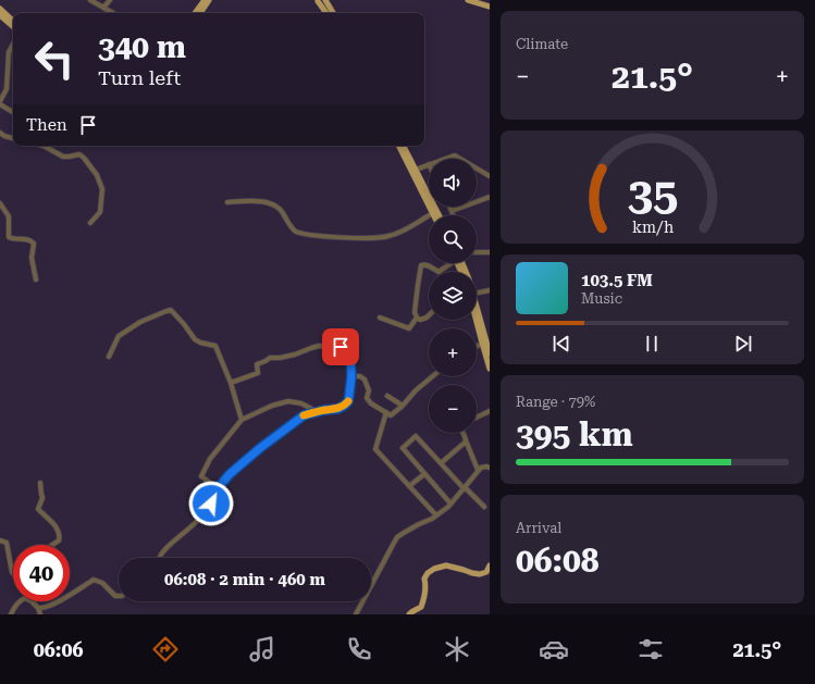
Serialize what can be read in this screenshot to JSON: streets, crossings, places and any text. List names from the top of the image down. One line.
{"page":{"tile":["Climate",["Range · 79%","395 km"],["Arrival","06:08"]],"turn":["340 m","Turn left"],"heat":["−","21.5°","+"],"then":"Then","map_buttons":["+","−"],"song":["103.5 FM","Music"],"limit":"40","trip":"06:08 · 2 min · 460 m","tabs":["06:06","21.5°"],"gauge":["35","km/h"]}}
